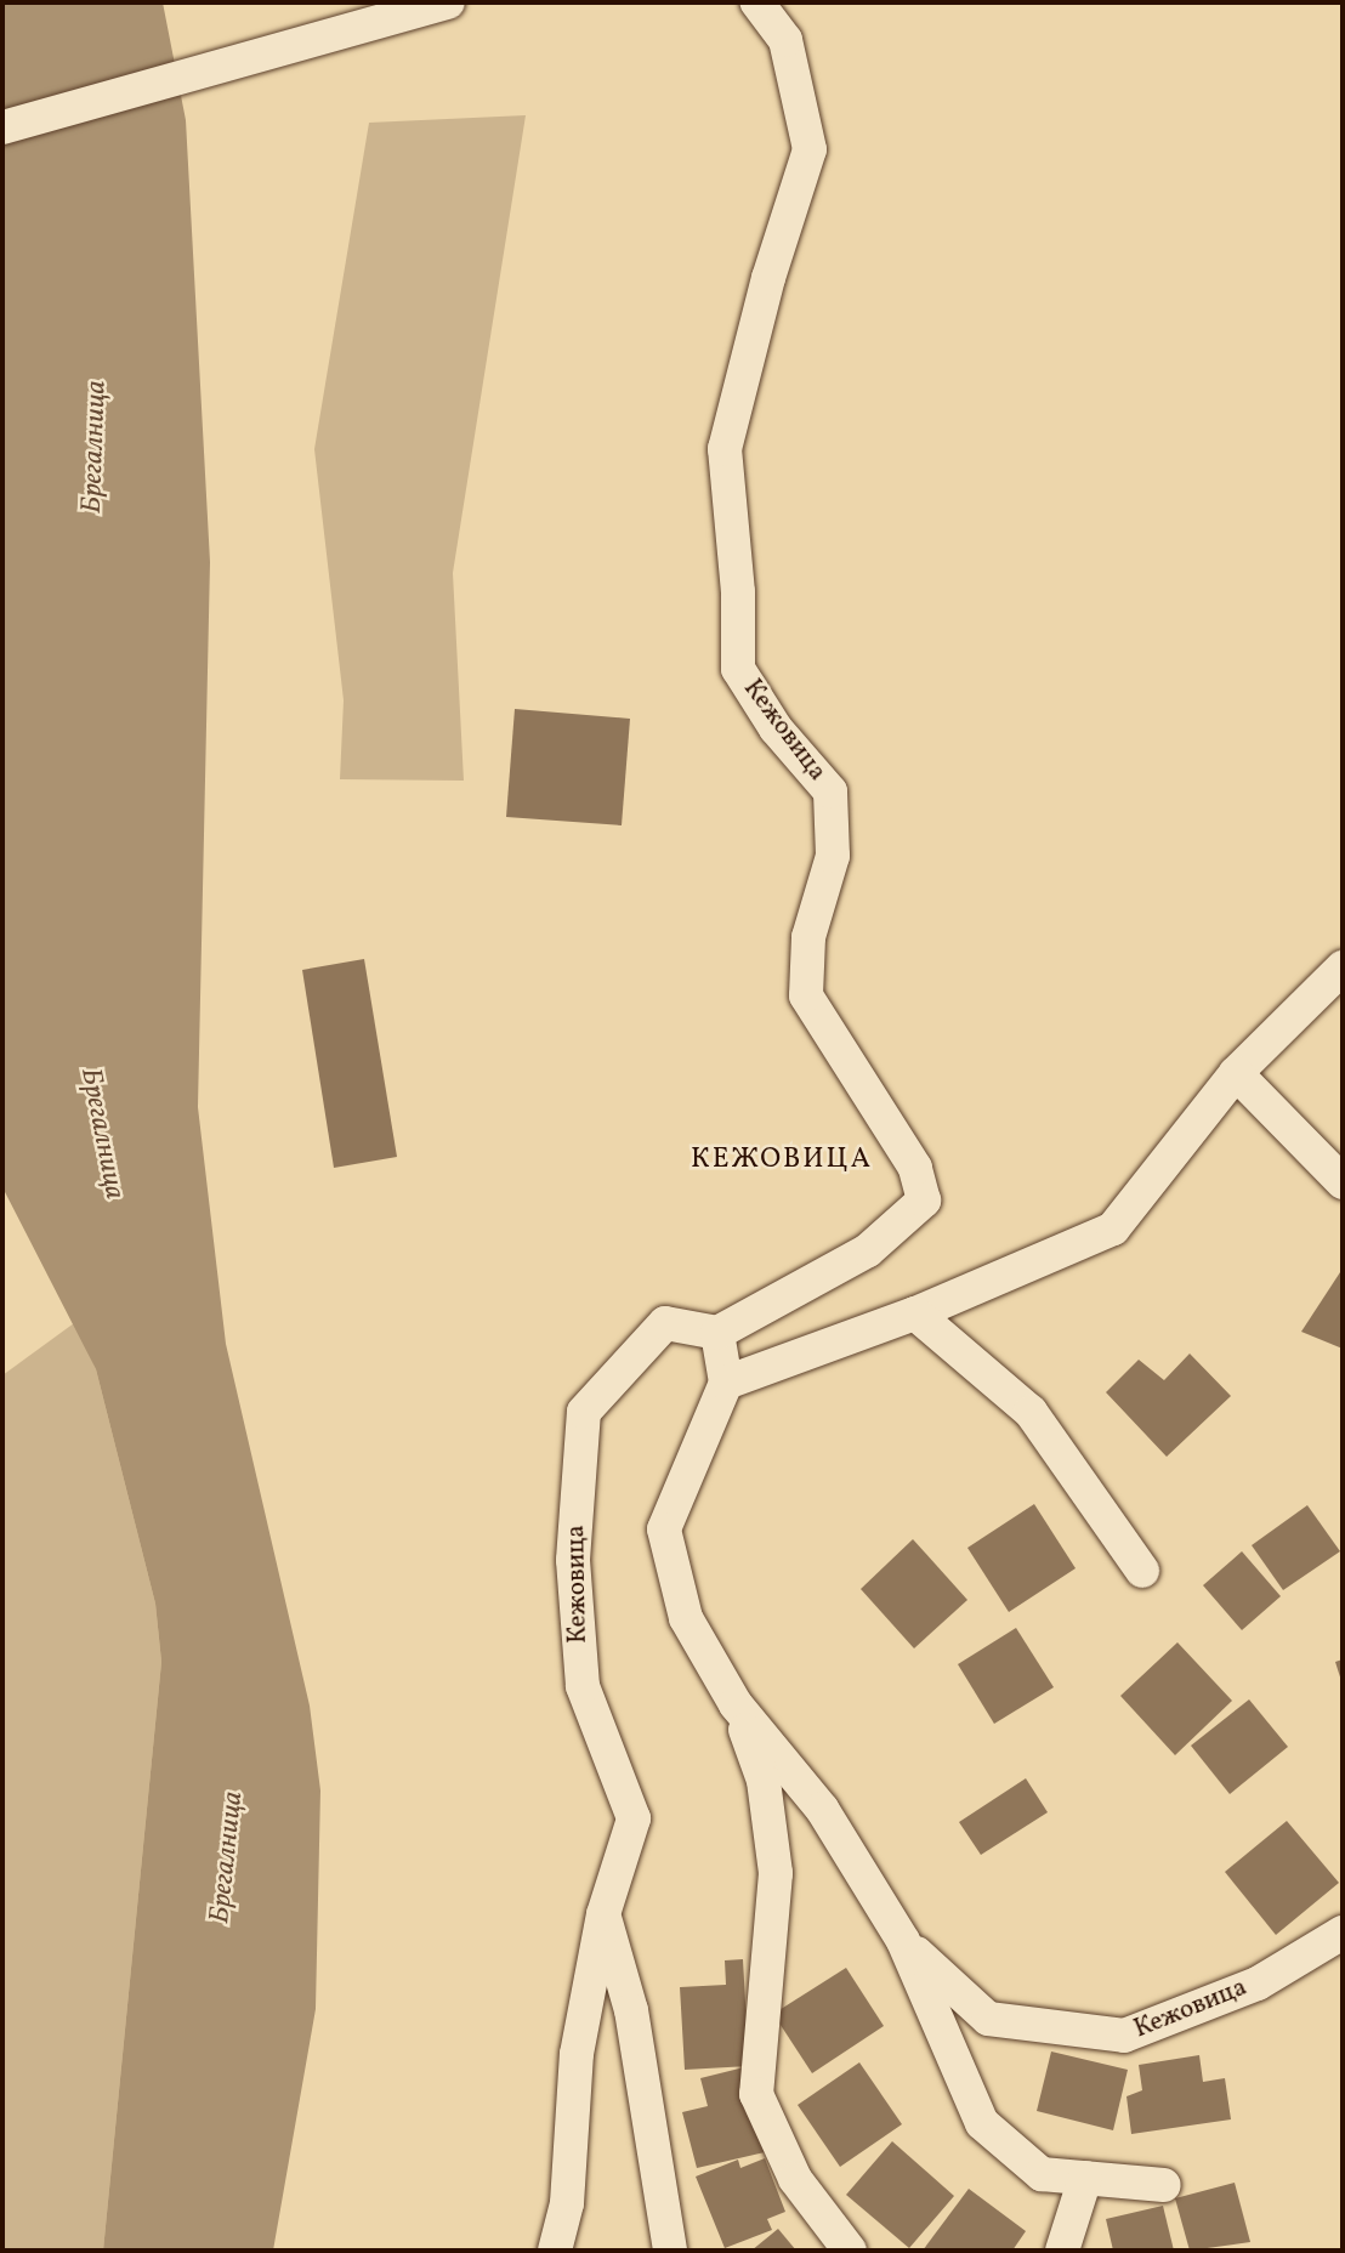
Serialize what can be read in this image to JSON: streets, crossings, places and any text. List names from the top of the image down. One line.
{"streets":{"street":["Кежовица"]},"districts":["КЕЖОВИЦА"],"water":["Брегалница"]}
